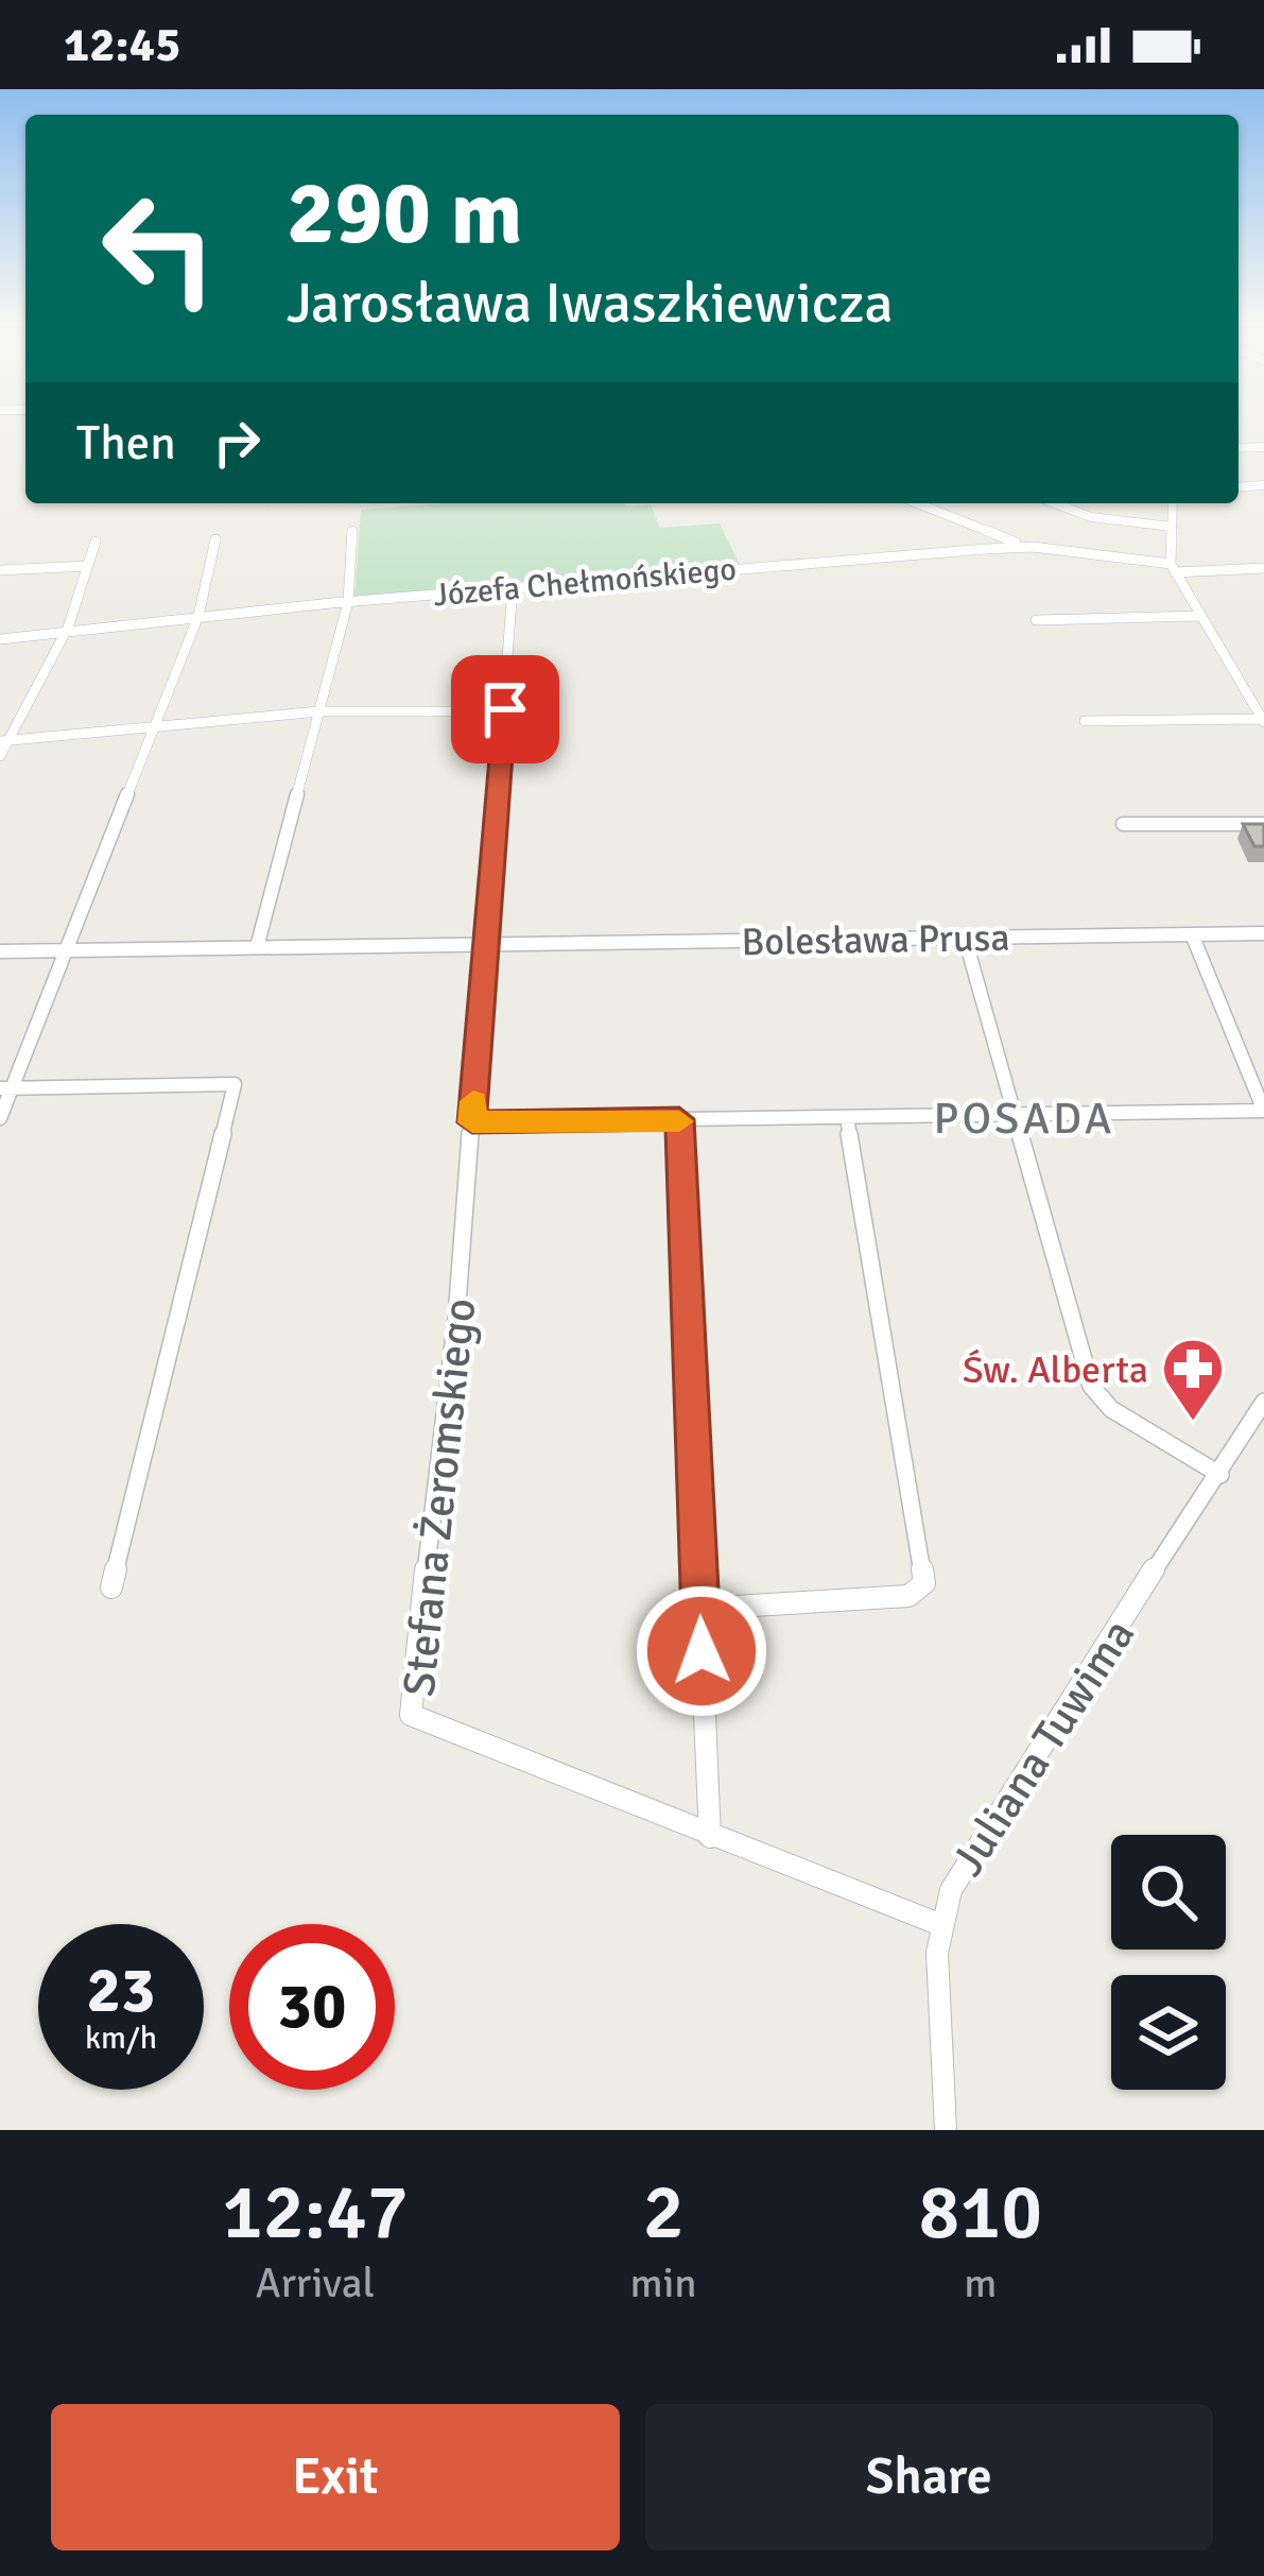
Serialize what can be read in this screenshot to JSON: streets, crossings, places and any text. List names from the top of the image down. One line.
{"streets":{"street":["Józefa Chełmońskiego","Bolesława Prusa","Stefana Żeromskiego","Juliana Tuwima"]},"crossings":[["Józefa Chełmońskiego","Stefana Żeromskiego"],["Bolesława Prusa","Stefana Żeromskiego"],["Stefana Żeromskiego","Juliana Tuwima"]],"districts":["POSADA"],"places":{"pharmacy":["Św. Alberta"]},"page":{"status":"12:45","turn":["290 m","Jarosława Iwaszkiewicza"],"then":"Then","speed":"23 km/h","limit":"30","eta":["12:47","Arrival","2","min","810","m"],"buttons":["Exit","Share"]}}
